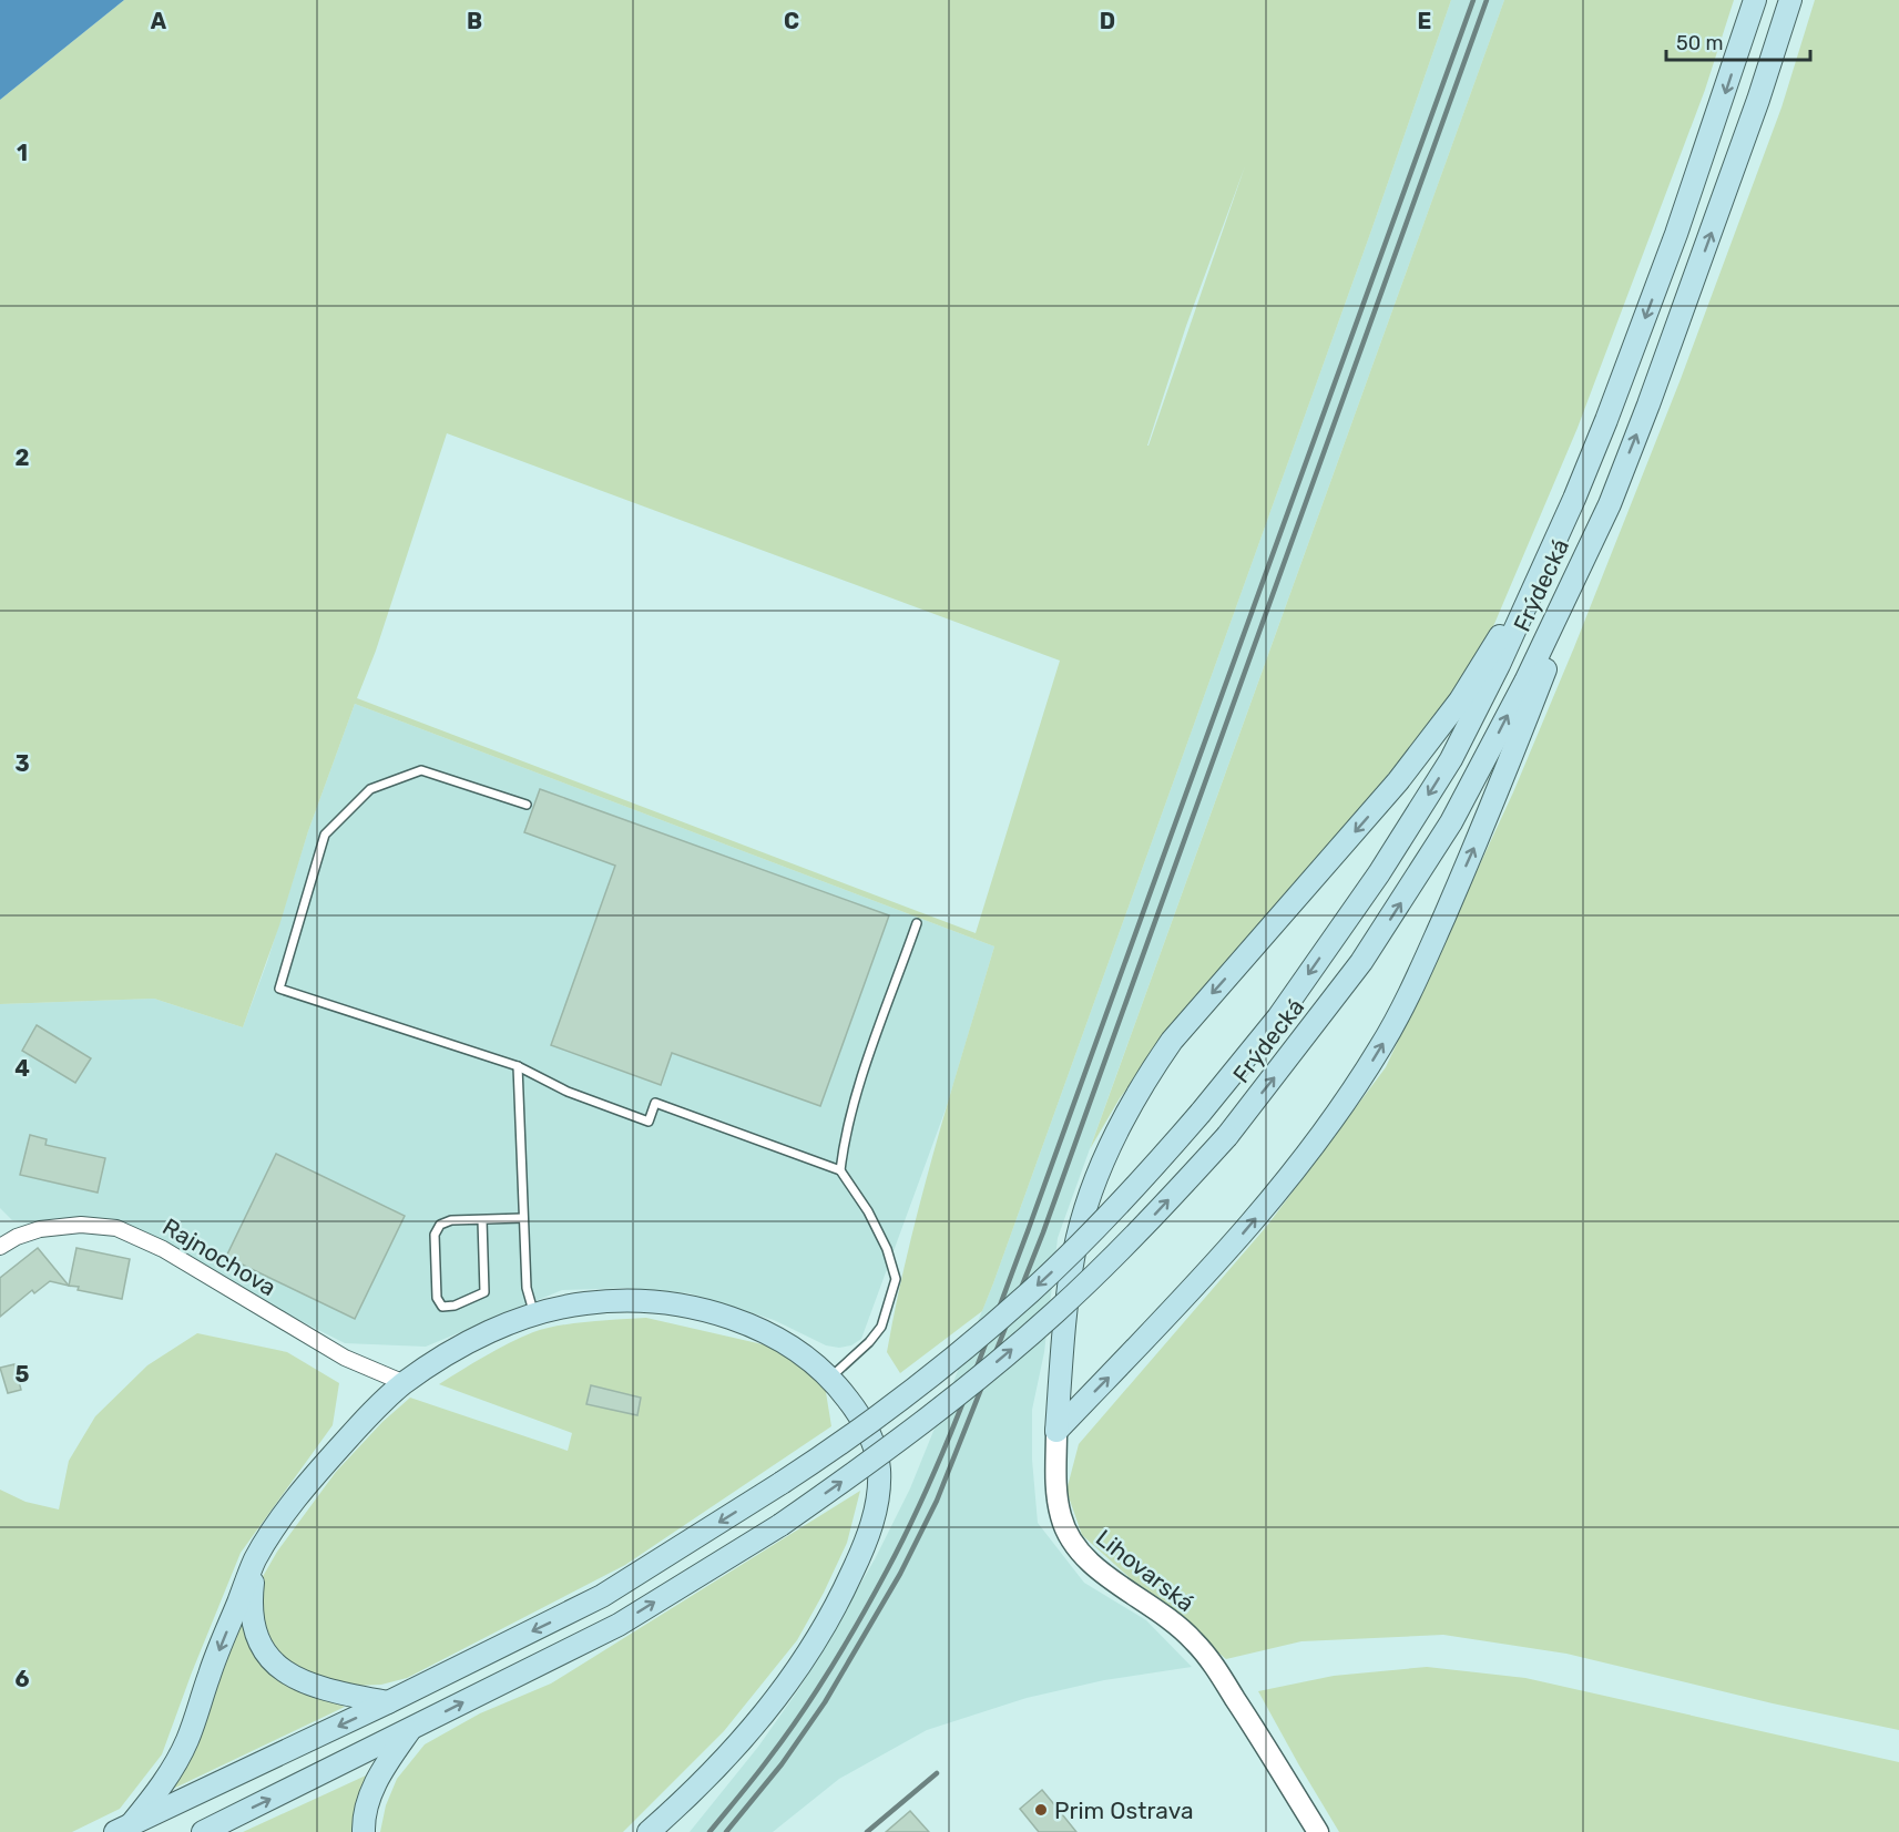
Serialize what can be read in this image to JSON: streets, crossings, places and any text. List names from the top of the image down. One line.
{"streets":{"main road":["Frýdecká"],"street":["Rajnochova","Lihovarská"]},"places":["Prim Ostrava"],"scale_bar":"50 m","grid":{"columns":["A","B","C","D","E"],"rows":["1","2","3","4","5","6"]}}
